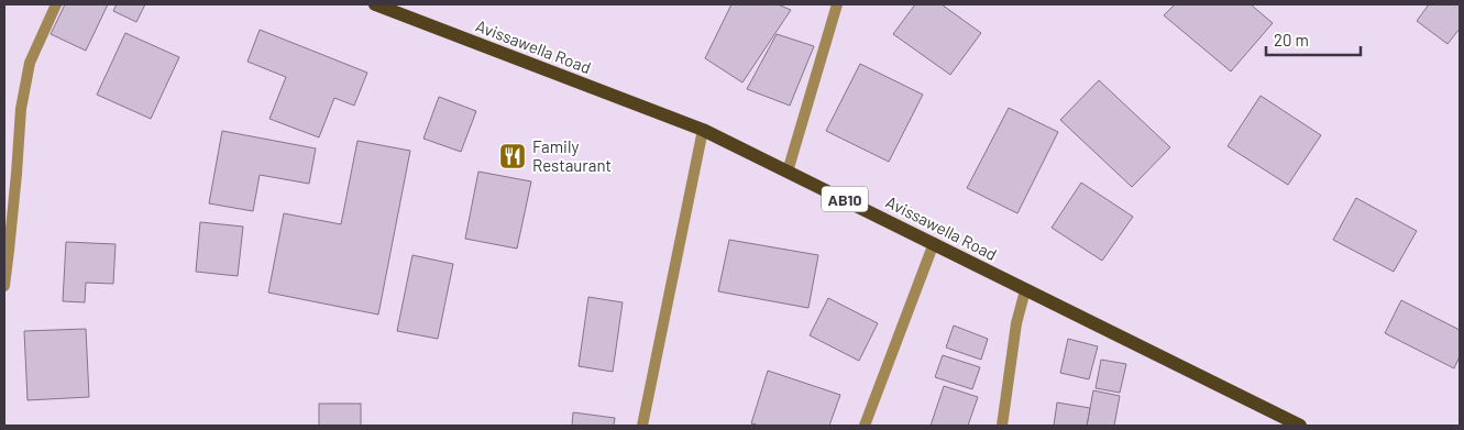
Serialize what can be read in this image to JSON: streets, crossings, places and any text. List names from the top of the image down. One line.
{"streets":{"main road":["Avissawella Road","AB10"]},"places":{"restaurant":["Family Restaurant"]},"scale_bar":"20 m"}
